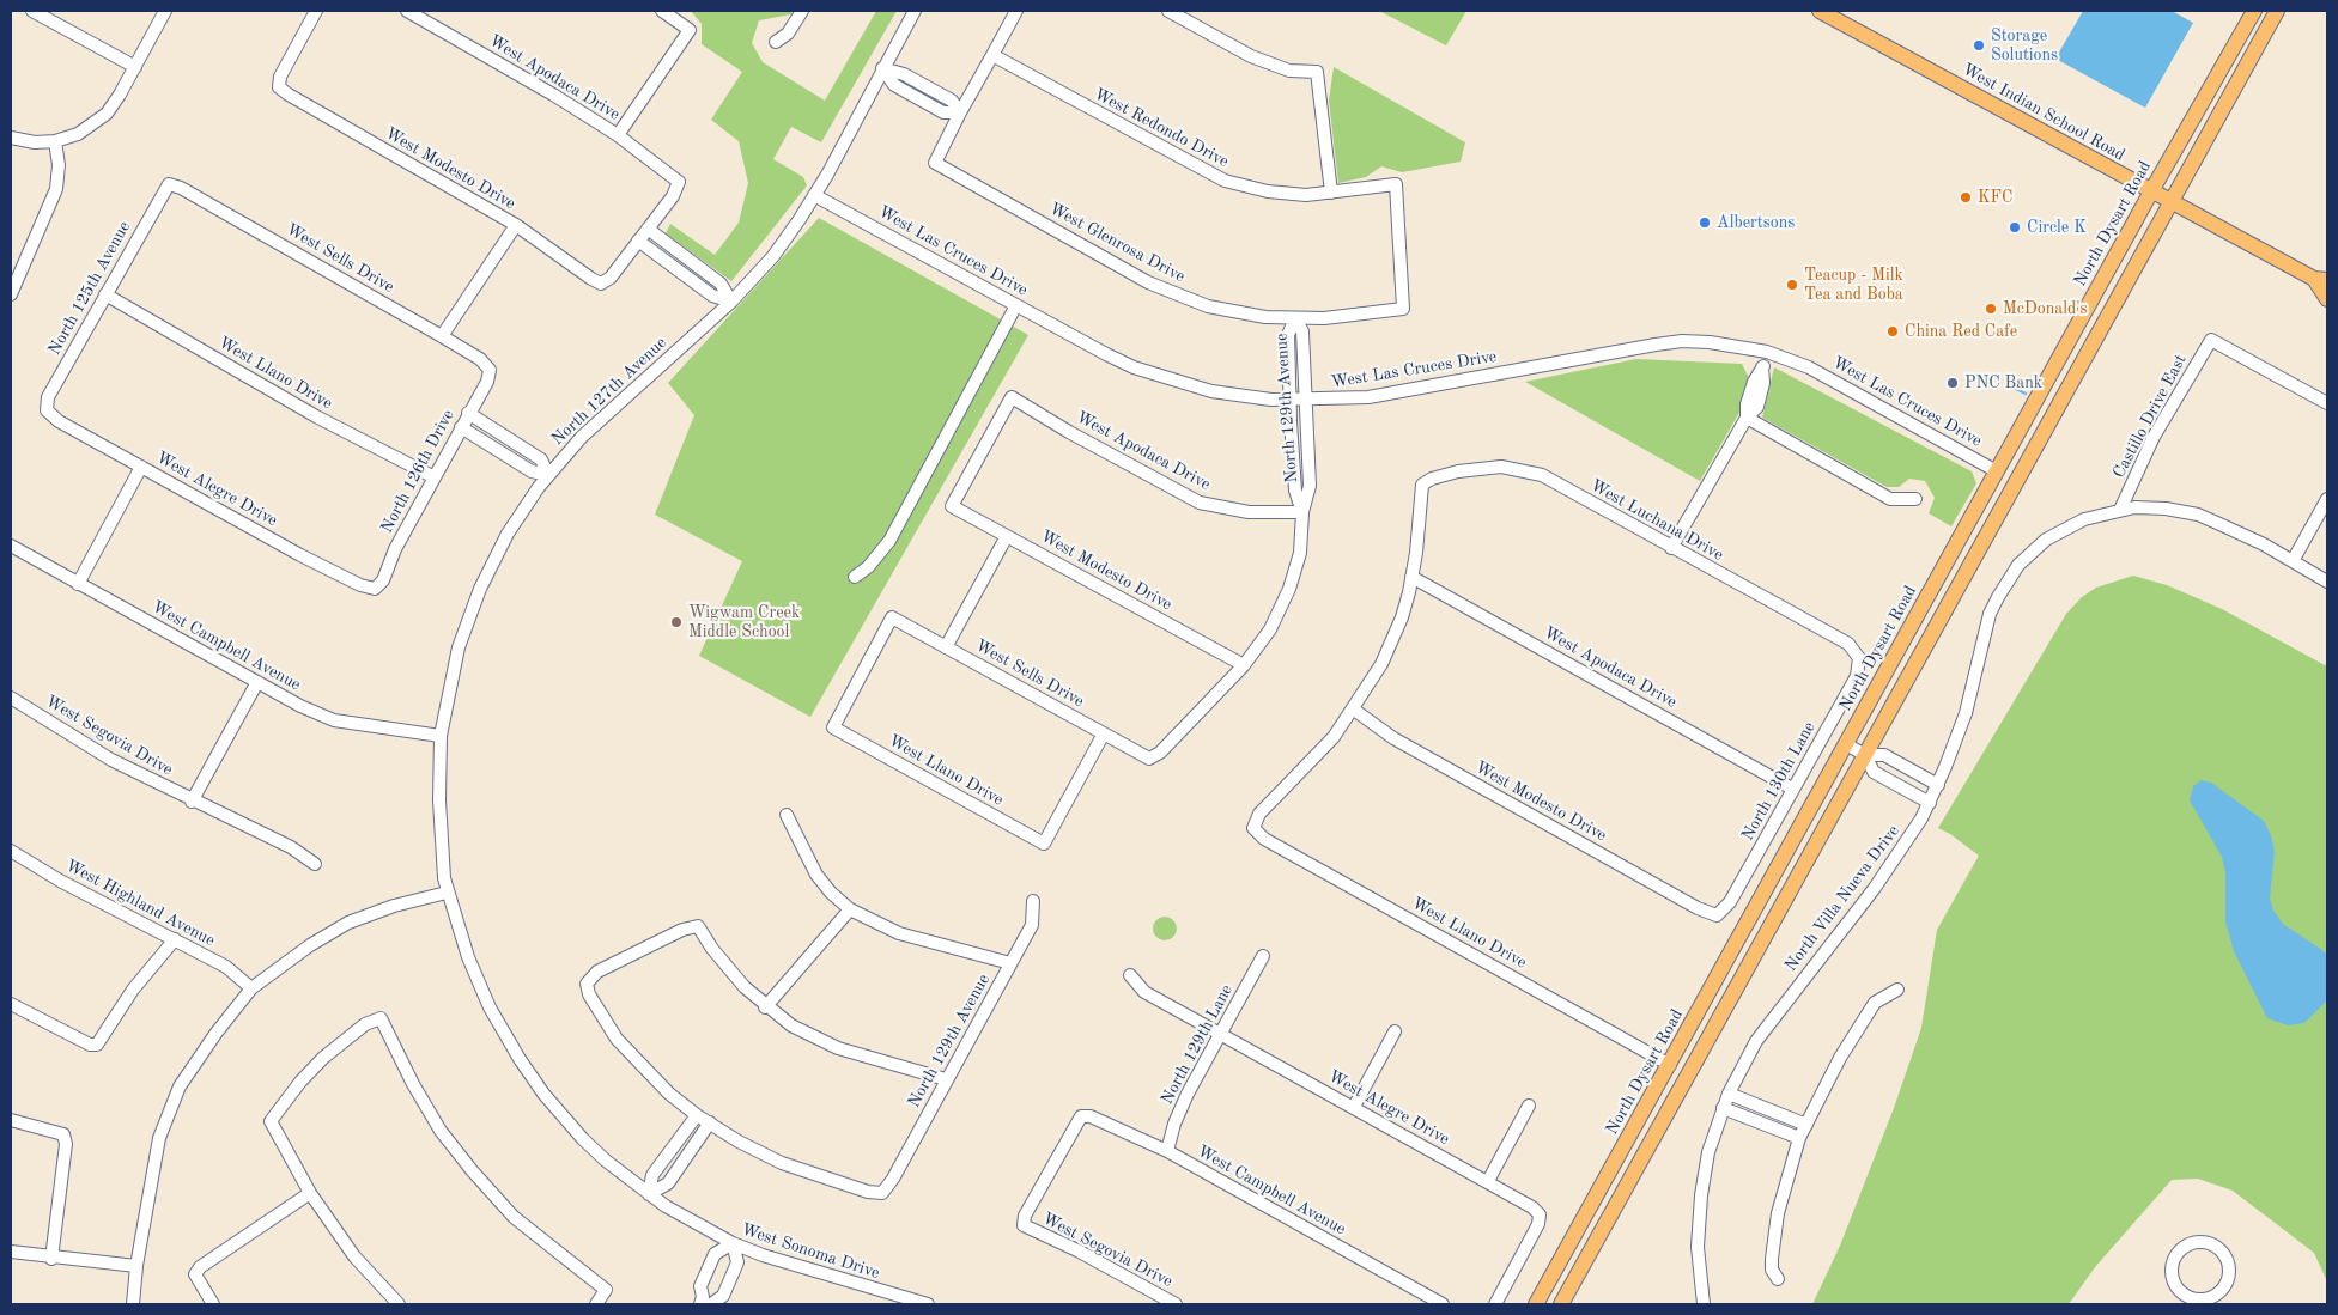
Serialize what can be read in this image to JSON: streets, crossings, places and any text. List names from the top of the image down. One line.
{"streets":{"main road":["West Indian School Road","North Dysart Road"],"street":["West Apodaca Drive","West Redondo Drive","West Modesto Drive","West Glenrosa Drive","West Las Cruces Drive","West Sells Drive","North 125th Avenue","West Llano Drive","North 127th Avenue","North 129th Avenue","Castillo Drive East","North 126th Drive","West Alegre Drive","West Luchana Drive","West Campbell Avenue","West Segovia Drive","North 130th Lane","North Villa Nueva Drive","West Highland Avenue","North 129th Lane","West Sonoma Drive"]},"crossings":[["West Apodaca Drive","West Modesto Drive"],["West Apodaca Drive","North 129th Avenue"],["West Apodaca Drive","West Luchana Drive"],["West Apodaca Drive","North 130th Lane"],["West Indian School Road","North Dysart Road"],["West Redondo Drive","West Glenrosa Drive"],["West Modesto Drive","West Llano Drive"],["West Modesto Drive","North 129th Avenue"],["West Modesto Drive","North 130th Lane"],["North Dysart Road","West Las Cruces Drive"],["North Dysart Road","West Llano Drive"],["West Glenrosa Drive","North 129th Avenue"],["West Las Cruces Drive","North 127th Avenue"],["West Las Cruces Drive","North 129th Avenue"],["West Sells Drive","North 125th Avenue"],["West Sells Drive","West Llano Drive"],["West Sells Drive","North 129th Avenue"],["West Sells Drive","North 126th Drive"],["North 125th Avenue","West Llano Drive"],["North 125th Avenue","West Alegre Drive"],["West Llano Drive","North 126th Drive"],["North 127th Avenue","West Campbell Avenue"],["North 127th Avenue","West Sonoma Drive"],["Castillo Drive East","North Villa Nueva Drive"],["North 126th Drive","West Alegre Drive"],["West Alegre Drive","North 129th Lane"],["West Luchana Drive","North 130th Lane"],["West Campbell Avenue","West Segovia Drive"],["West Campbell Avenue","North 129th Lane"]],"places":["Storage Solutions","KFC","Albertsons","Circle K","Teacup - Milk Tea and Boba","McDonald's","China Red Cafe","PNC Bank","Wigwam Creek Middle School"]}
